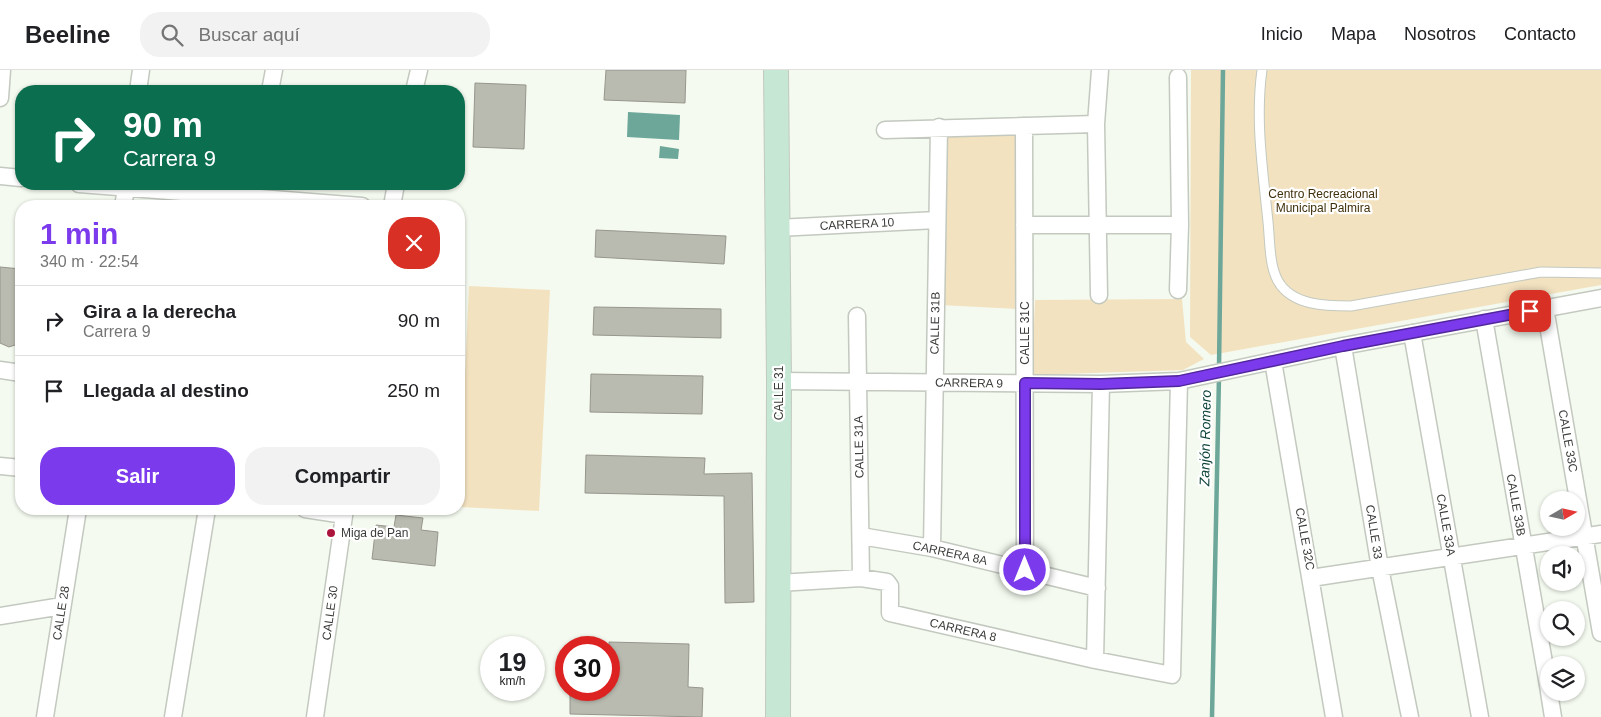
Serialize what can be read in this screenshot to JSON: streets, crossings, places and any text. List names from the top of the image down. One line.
{"streets":{"main road":["CALLE 31"],"street":["CARRERA 10","CALLE 31B","CALLE 31C","CARRERA 9","CALLE 33C","CALLE 31A","CALLE 33B","CALLE 33A","CALLE 33","CALLE 32C","CARRERA 8A","CALLE 28","CALLE 30","CARRERA 8"]},"crossings":[["CARRERA 10","CALLE 31B"],["CARRERA 10","CALLE 31"],["CALLE 31B","CARRERA 9"],["CALLE 31B","CARRERA 8A"],["CALLE 31C","CARRERA 9"],["CALLE 31C","CARRERA 8A"],["CARRERA 9","CALLE 31"],["CARRERA 9","CALLE 33C"],["CARRERA 9","CALLE 31A"],["CARRERA 9","CALLE 33B"],["CARRERA 9","CALLE 33A"],["CARRERA 9","CALLE 33"],["CARRERA 9","CALLE 32C"],["CARRERA 9","CARRERA 8"],["CALLE 31","CARRERA 8"],["CALLE 31A","CARRERA 8A"],["CALLE 31A","CARRERA 8"]],"water":["Zanjón Romero"],"parks":["Centro Recreacional Municipal Palmira"],"places":["Miga de Pan"],"north":"right","page":{"header":"Beeline","search":"Buscar aquí","nav":["Inicio","Mapa","Nosotros","Contacto"],"turn":["90 m","Carrera 9"],"heading":["1 min","340 m · 22:54"],"list":[{"name":"Gira a la derecha","note":"Carrera 9","value":"90 m"},{"name":"Llegada al destino","value":"250 m"}],"buttons":["Salir","Compartir"],"speed":"19 km/h","limit":"30"}}
